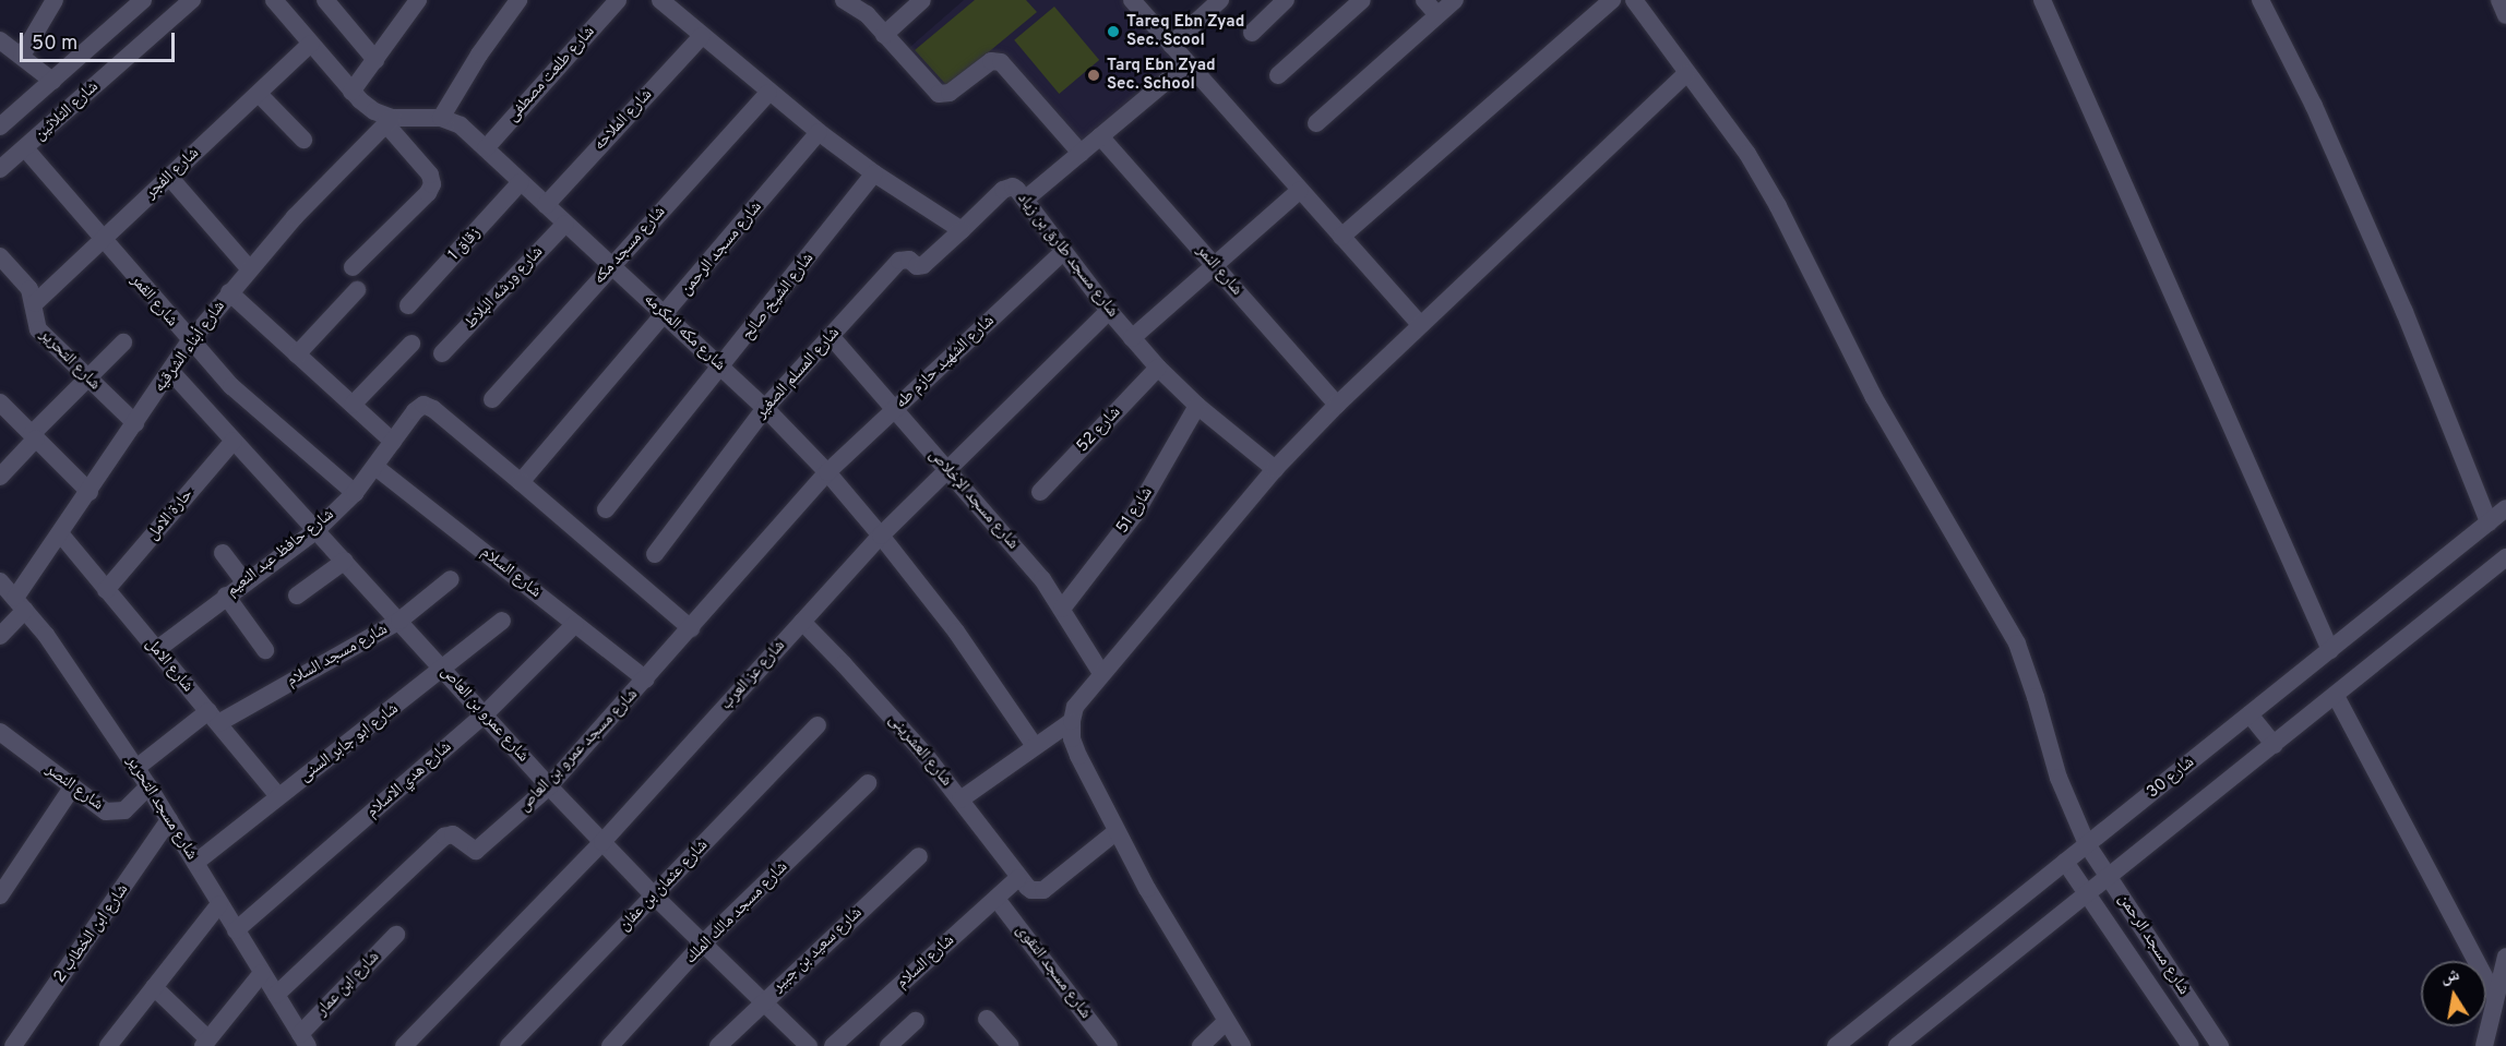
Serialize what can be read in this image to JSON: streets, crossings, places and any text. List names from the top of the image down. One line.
{"streets":{"street":["شارع طلعت مصطفى","شارع الثلاثين","شارع الملاحه","شارع الفجر","زقاق 1","شارع مسجد مكه","شارع مسجد الرحمن","شارع مسجد طارق بن زياد","شارع النمر","شارع ورشه البلاط","شارع الشيخ صالح","شارع القمر","شارع مكه المكرمه","شارع أبناء الشرقيه","شارع التحرير","شارع الشهيد حازم طه","شارع المسلم الصغير","شارع 52","شارع مسجد الإخلاص","شارع 51","حارة الامل","شارع حافظ عبد النعيم","شارع السلام","شارع مسجد السلام","شارع الامل","شارع عز العرب","شارع عمرو بن العاص","شارع ابو جابر السنى","شارع مسجد عمرو بن العاص","شارع العشرينى","شارع 30","شارع هدي الاسلام","شارع النصر","شارع مسجد التحرير","شارع عثمان بن عفان","شارع مسجد مالك الملك","شارع ابن الخطاب 2","شارع سعيد بن جبير","شارع مسجد التقوى","شارع ابن عمار"]},"crossings":[["شارع طلعت مصطفى","شارع مكه المكرمه"],["شارع الثلاثين","شارع القمر"],["شارع الملاحه","شارع مكه المكرمه"],["شارع الفجر","شارع القمر"],["شارع الفجر","شارع مكه المكرمه"],["شارع الفجر","شارع التحرير"],["زقاق 1","شارع مكه المكرمه"],["شارع مسجد مكه","شارع مكه المكرمه"],["شارع مسجد الرحمن","شارع مكه المكرمه"],["شارع مسجد الرحمن","شارع حافظ عبد النعيم"],["شارع مسجد الرحمن","شارع 30"],["شارع مسجد طارق بن زياد","شارع الشهيد حازم طه"],["شارع مسجد طارق بن زياد","شارع المسلم الصغير"],["شارع مسجد طارق بن زياد","شارع 52"],["شارع مسجد طارق بن زياد","شارع 51"],["شارع مسجد طارق بن زياد","شارع عز العرب"],["شارع ورشه البلاط","شارع مكه المكرمه"],["شارع الشيخ صالح","شارع مكه المكرمه"],["شارع القمر","شارع أبناء الشرقيه"],["شارع القمر","شارع حافظ عبد النعيم"],["شارع مكه المكرمه","شارع أبناء الشرقيه"],["شارع مكه المكرمه","شارع الشهيد حازم طه"],["شارع مكه المكرمه","شارع المسلم الصغير"],["شارع مكه المكرمه","شارع عز العرب"],["شارع مكه المكرمه","شارع مسجد عمرو بن العاص"],["شارع أبناء الشرقيه","شارع التحرير"],["شارع أبناء الشرقيه","شارع الامل"],["شارع أبناء الشرقيه","شارع عمرو بن العاص"],["شارع أبناء الشرقيه","شارع مسجد التحرير"],["شارع الشهيد حازم طه","شارع مسجد الإخلاص"],["شارع الشهيد حازم طه","شارع مسجد عمرو بن العاص"],["شارع المسلم الصغير","شارع مسجد الإخلاص"],["شارع مسجد الإخلاص","شارع 51"],["شارع مسجد الإخلاص","شارع عز العرب"],["حارة الامل","شارع الامل"],["حارة الامل","شارع عمرو بن العاص"],["شارع حافظ عبد النعيم","شارع السلام"],["شارع حافظ عبد النعيم","شارع الامل"],["شارع حافظ عبد النعيم","شارع عمرو بن العاص"],["شارع السلام","شارع مسجد عمرو بن العاص"],["شارع السلام","شارع العشرينى"],["شارع السلام","شارع هدي الاسلام"],["شارع السلام","شارع مسجد التقوى"],["شارع مسجد السلام","شارع الامل"],["شارع مسجد السلام","شارع عمرو بن العاص"],["شارع مسجد السلام","شارع مسجد التحرير"],["شارع الامل","شارع ابو جابر السنى"],["شارع عز العرب","شارع عمرو بن العاص"],["شارع عز العرب","شارع العشرينى"],["شارع عمرو بن العاص","شارع ابو جابر السنى"],["شارع عمرو بن العاص","شارع مسجد عمرو بن العاص"],["شارع عمرو بن العاص","شارع هدي الاسلام"],["شارع عمرو بن العاص","شارع عثمان بن عفان"],["شارع عمرو بن العاص","شارع مسجد مالك الملك"],["شارع عمرو بن العاص","شارع سعيد بن جبير"],["شارع ابو جابر السنى","شارع مسجد التحرير"],["شارع مسجد عمرو بن العاص","شارع مسجد التحرير"],["شارع هدي الاسلام","شارع مسجد التحرير"],["شارع النصر","شارع مسجد التحرير"],["شارع مسجد التحرير","شارع ابن الخطاب 2"],["شارع مسجد التحرير","شارع ابن عمار"]],"places":["Tareq Ebn Zyad Sec. Scool","Tarq Ebn Zyad Sec. School"],"scale_bar":"50 m","north":"top"}
